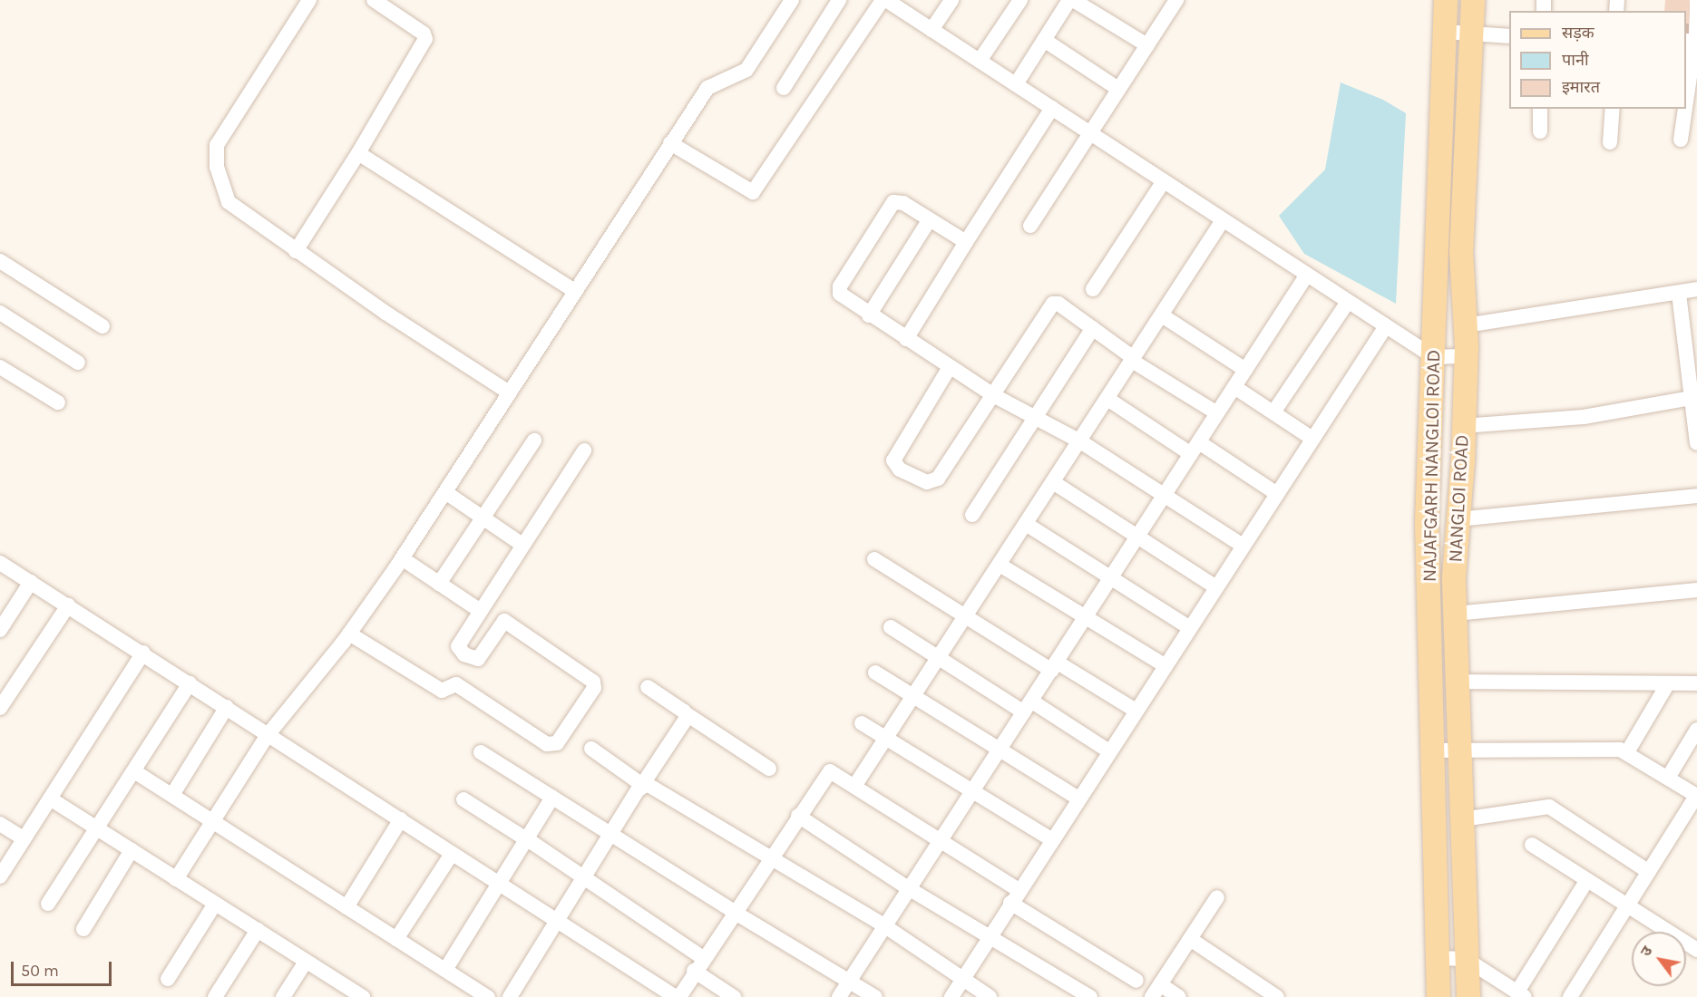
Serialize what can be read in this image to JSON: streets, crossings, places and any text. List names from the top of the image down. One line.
{"streets":{"main road":["NAJAFGARH NANGLOI ROAD","NANGLOI ROAD"]},"legend":["सड़क","पानी","इमारत"],"scale_bar":"50 m","north":"top left"}
